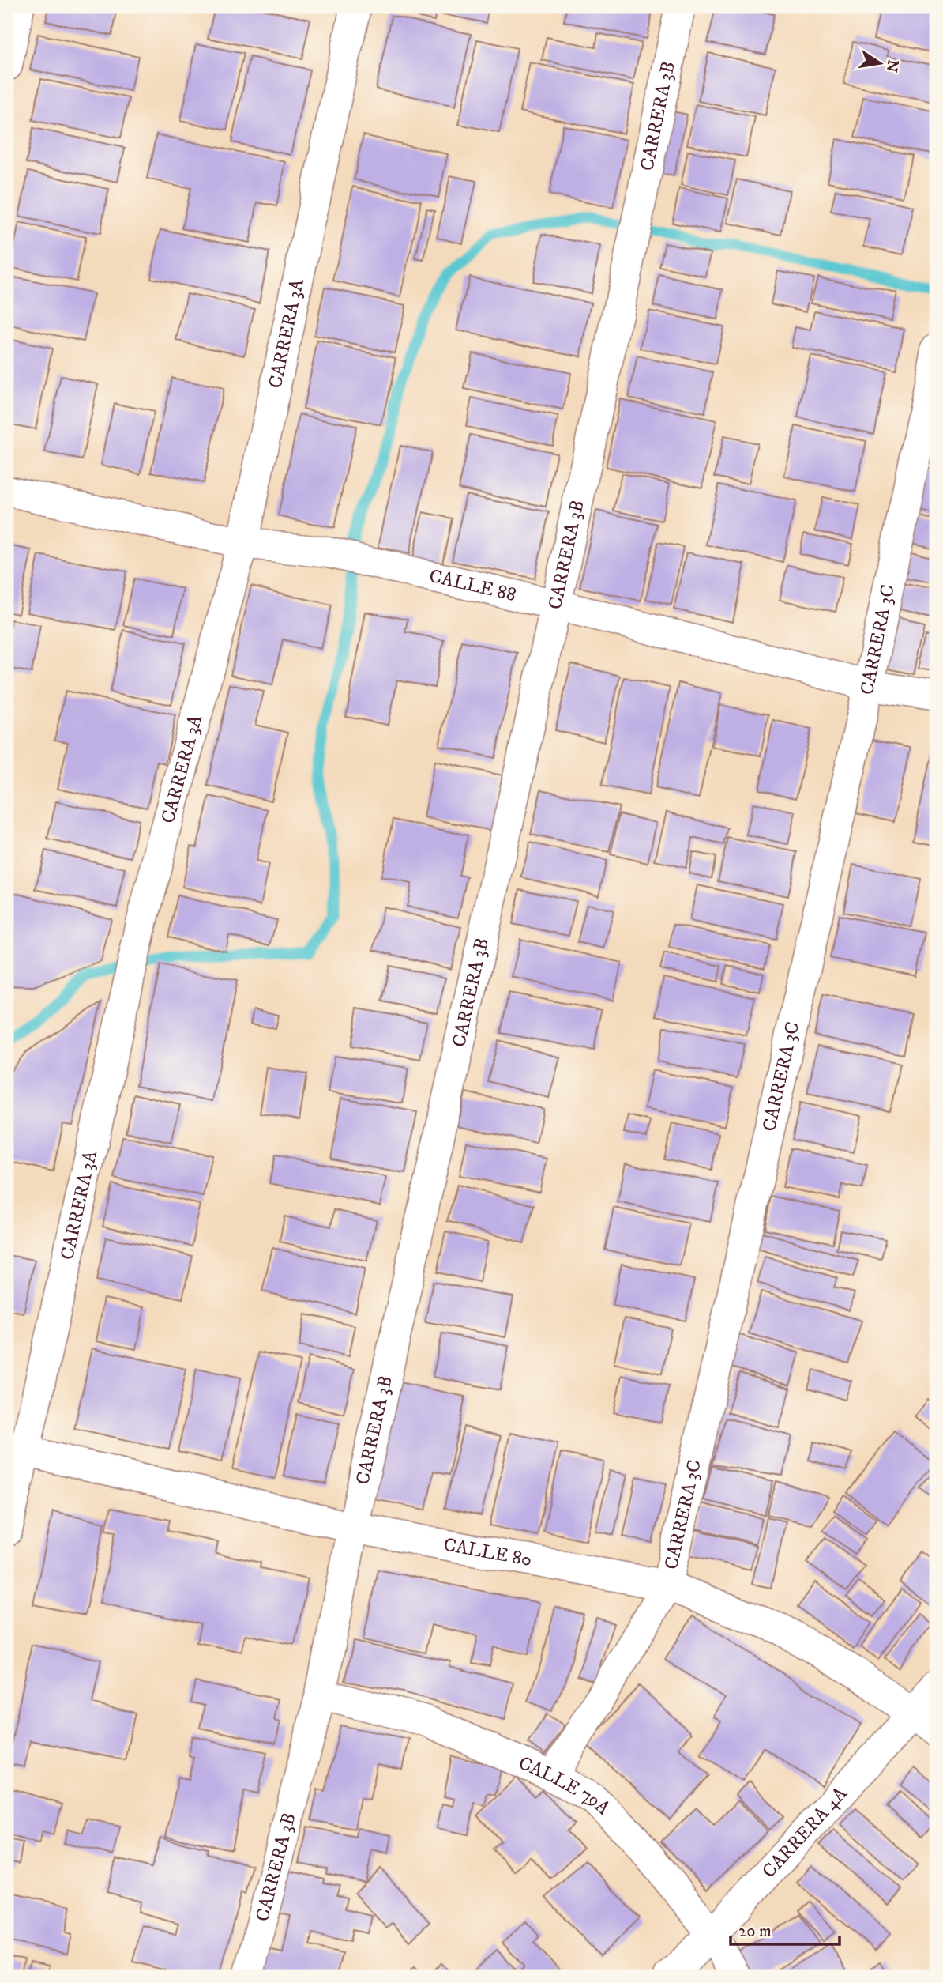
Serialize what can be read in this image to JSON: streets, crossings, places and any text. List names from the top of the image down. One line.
{"streets":{"street":["CARRERA 3B","CARRERA 3A","CALLE 88","CARRERA 3C","CALLE 80","CALLE 79A","CARRERA 4A"]},"crossings":[["CARRERA 3B","CALLE 88"],["CARRERA 3B","CALLE 80"],["CARRERA 3B","CALLE 79A"],["CARRERA 3A","CALLE 88"],["CARRERA 3A","CALLE 80"],["CALLE 88","CARRERA 3C"],["CARRERA 3C","CALLE 80"],["CARRERA 3C","CALLE 79A"],["CALLE 80","CARRERA 4A"],["CALLE 79A","CARRERA 4A"]],"scale_bar":"20 m","north":"right"}
